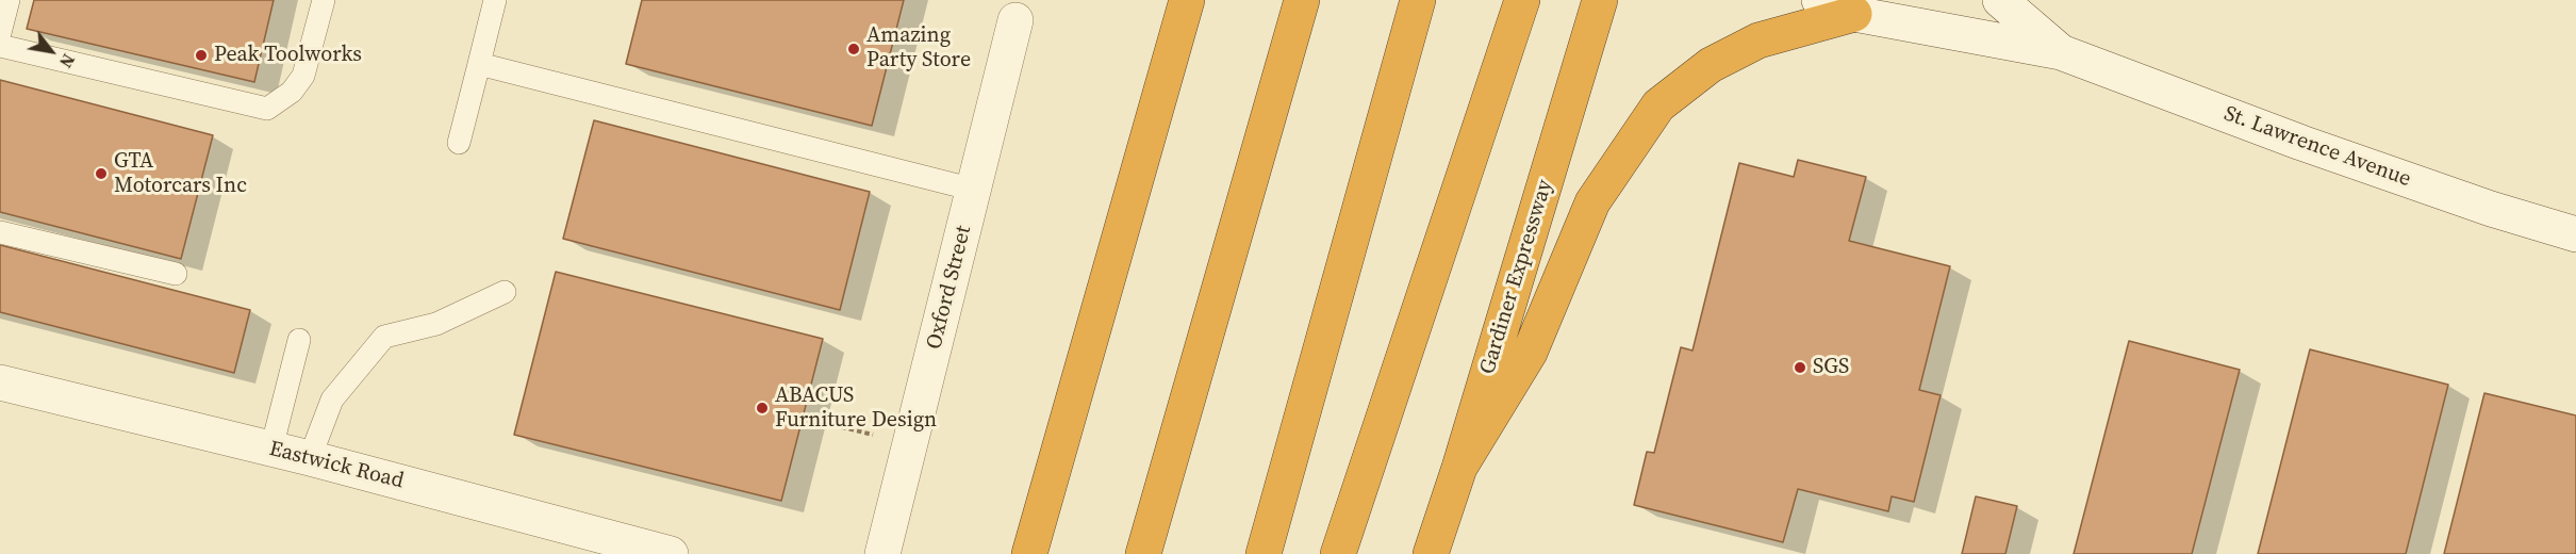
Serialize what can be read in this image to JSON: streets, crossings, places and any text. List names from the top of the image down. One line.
{"streets":{"highway":["Gardiner Expressway"],"street":["St. Lawrence Avenue","Oxford Street","Eastwick Road"]},"places":["Amazing Party Store","Peak Toolworks","GTA Motorcars Inc","SGS","ABACUS Furniture Design"],"north":"bottom right"}
